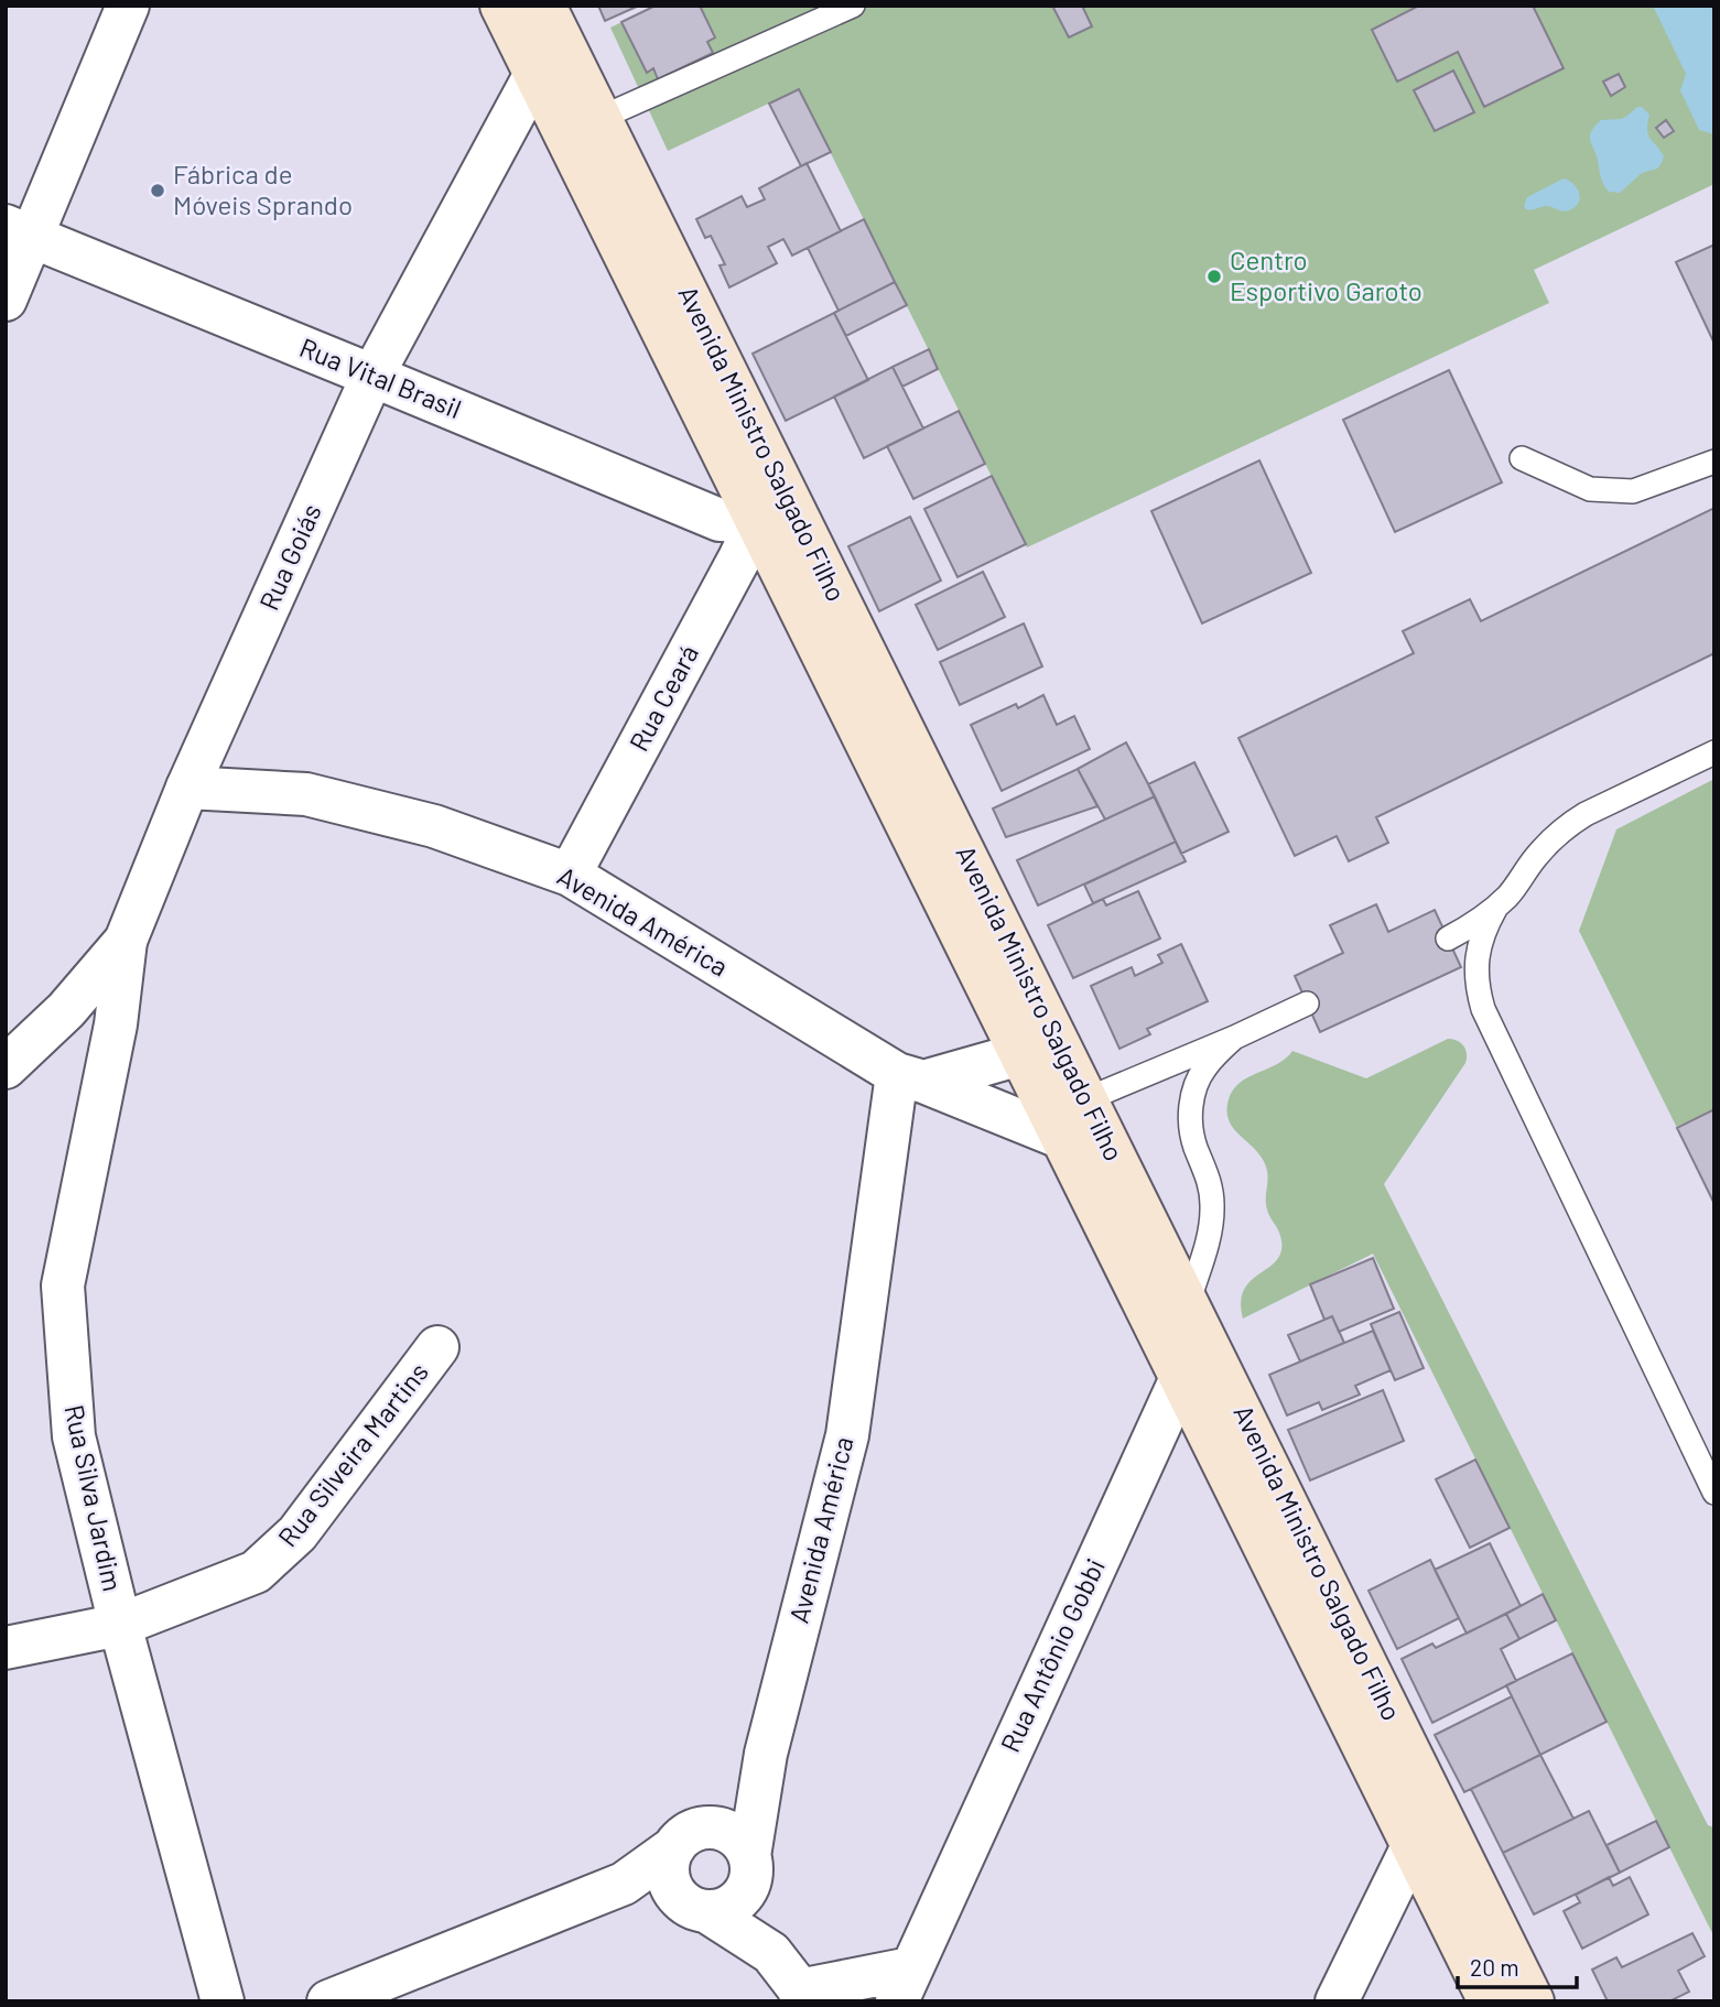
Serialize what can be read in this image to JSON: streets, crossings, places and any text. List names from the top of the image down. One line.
{"streets":{"main road":["Avenida Ministro Salgado Filho"],"street":["Rua Vital Brasil","Rua Goiás","Rua Ceará","Avenida América","Rua Silveira Martins","Rua Silva Jardim","Rua Antônio Gobbi"]},"crossings":[["Rua Vital Brasil","Avenida Ministro Salgado Filho"],["Rua Vital Brasil","Rua Goiás"],["Rua Vital Brasil","Rua Ceará"],["Avenida Ministro Salgado Filho","Rua Goiás"],["Avenida Ministro Salgado Filho","Rua Ceará"],["Avenida Ministro Salgado Filho","Avenida América"],["Avenida Ministro Salgado Filho","Rua Antônio Gobbi"],["Rua Goiás","Avenida América"],["Rua Goiás","Rua Silva Jardim"],["Rua Ceará","Avenida América"],["Avenida América","Rua Antônio Gobbi"],["Rua Silveira Martins","Rua Silva Jardim"]],"places":["Fábrica de Móveis Sprando","Centro Esportivo Garoto"],"scale_bar":"20 m"}
